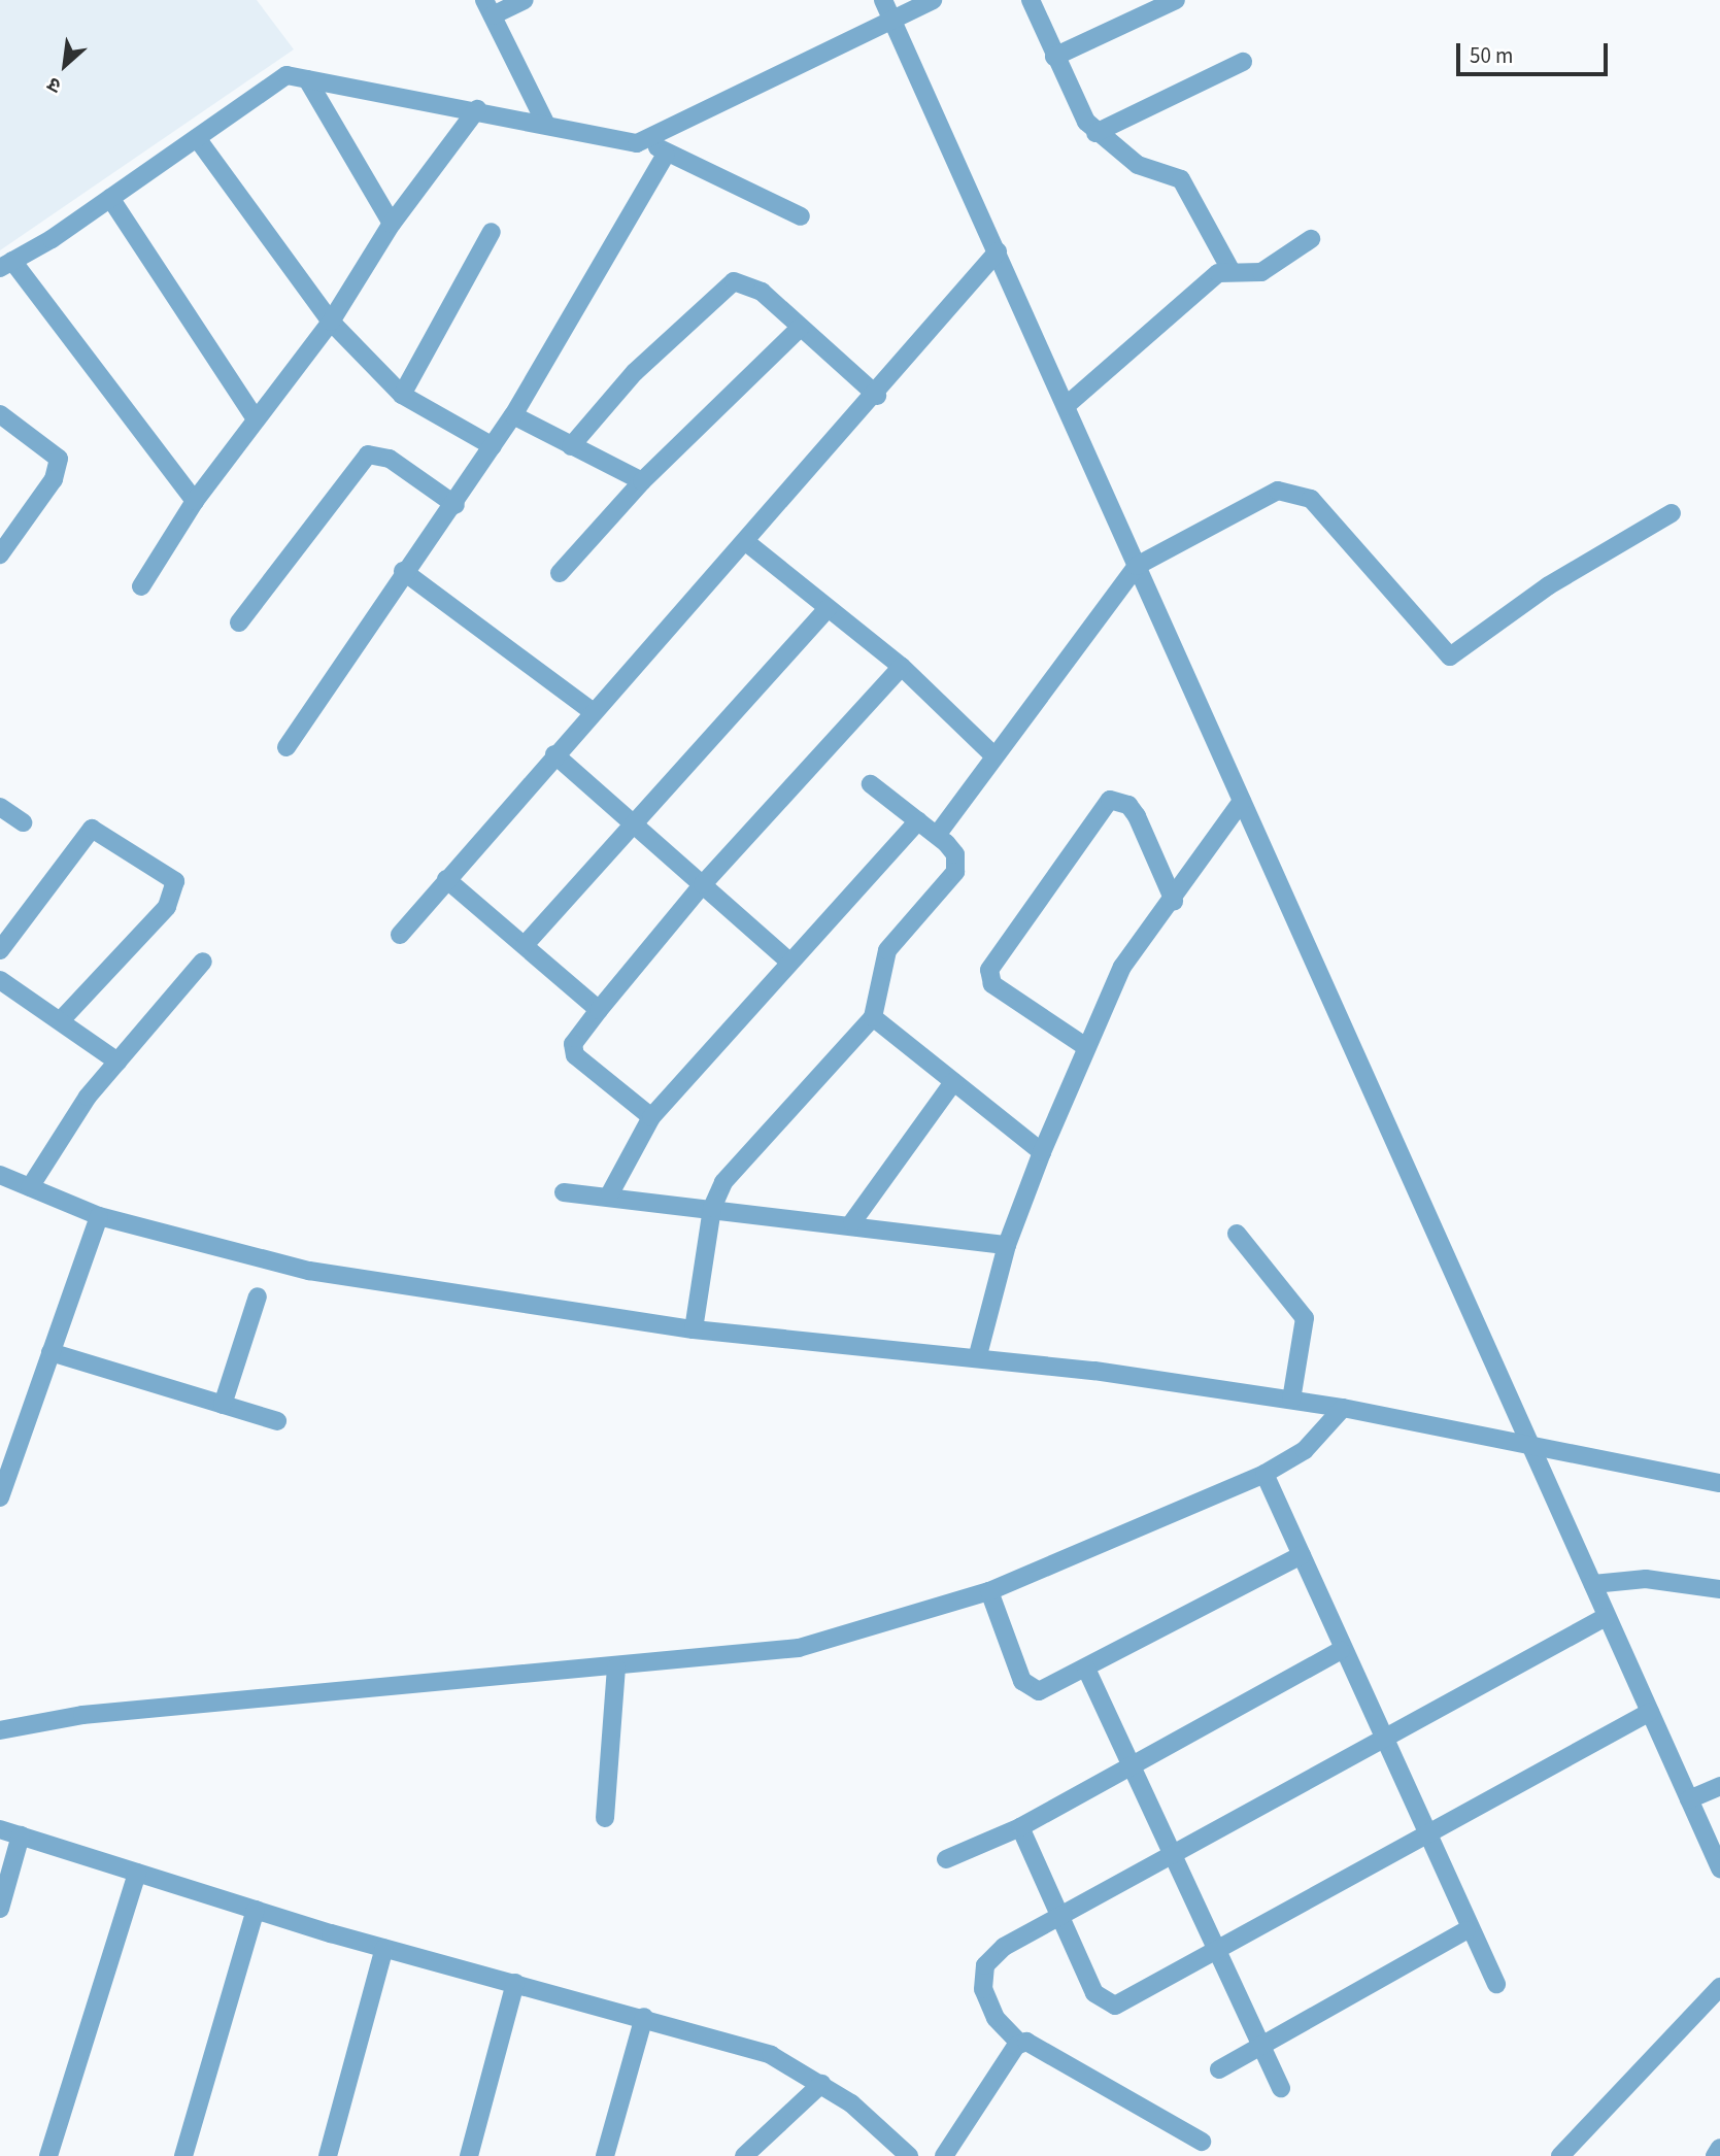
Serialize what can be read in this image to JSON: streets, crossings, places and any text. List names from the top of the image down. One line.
{"scale_bar":"50 m","north":"bottom left"}
